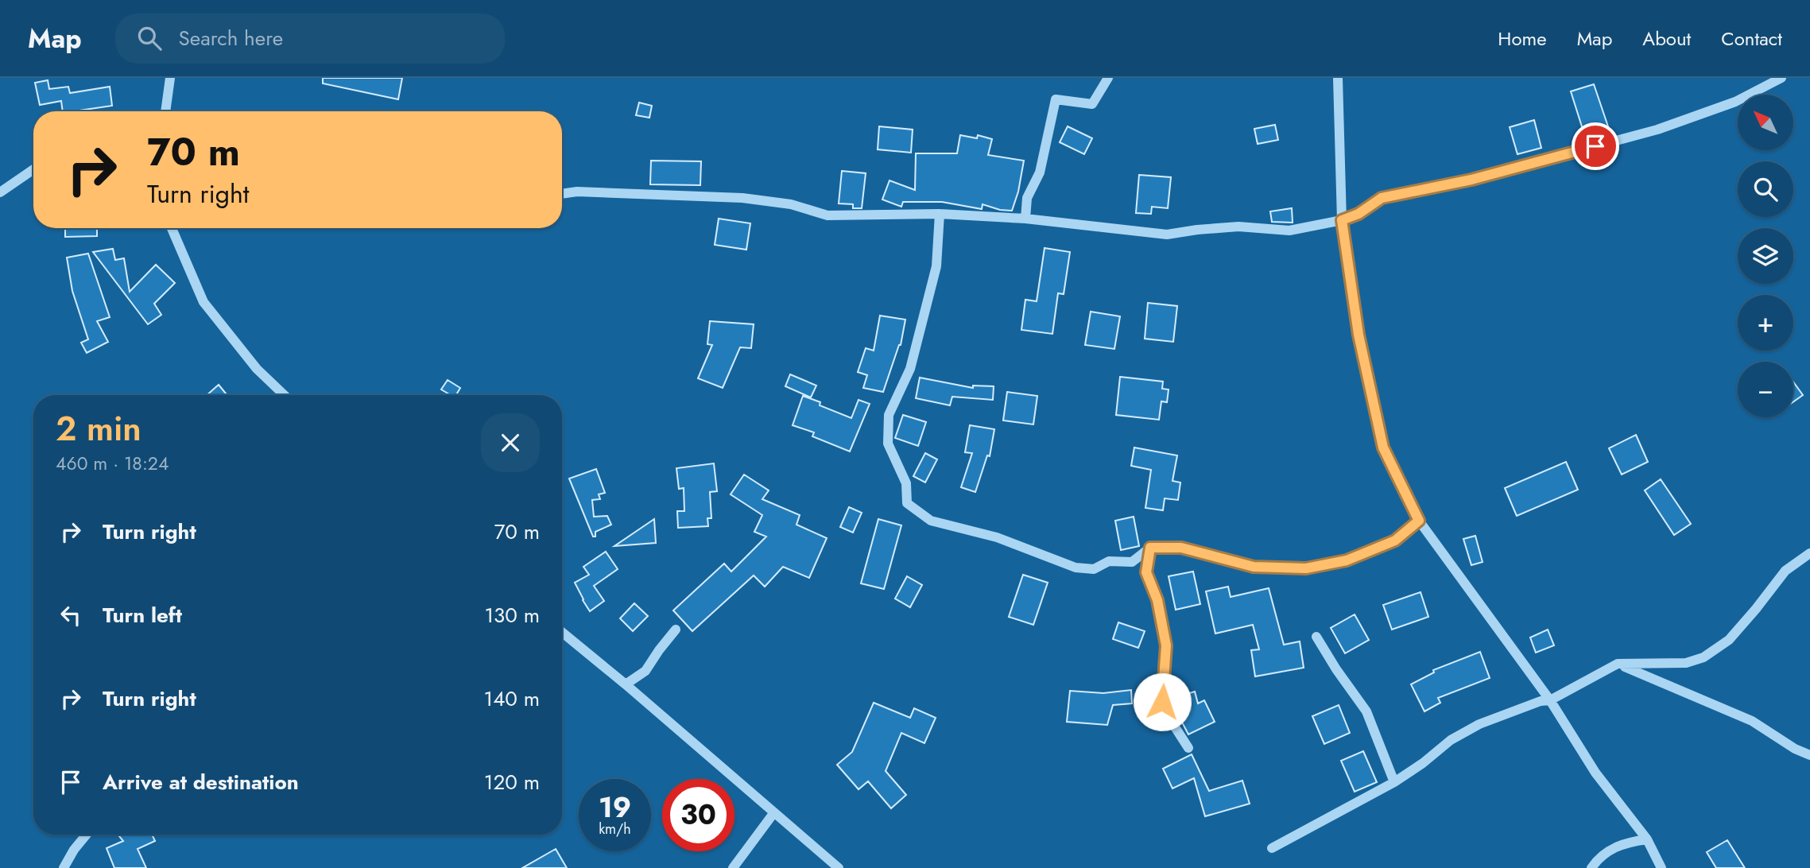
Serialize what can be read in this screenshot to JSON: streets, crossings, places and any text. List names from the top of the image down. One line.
{"north":"top left","page":{"header":"Map","search":"Search here","nav":["Home","Map","About","Contact"],"map_buttons":["+","−"],"turn":["70 m","Turn right"],"heading":["2 min","460 m · 18:24"],"list":[{"name":"Turn right","value":"70 m"},{"name":"Turn left","value":"130 m"},{"name":"Turn right","value":"140 m"},{"name":"Arrive at destination","value":"120 m"}],"speed":"19 km/h","limit":"30"}}
